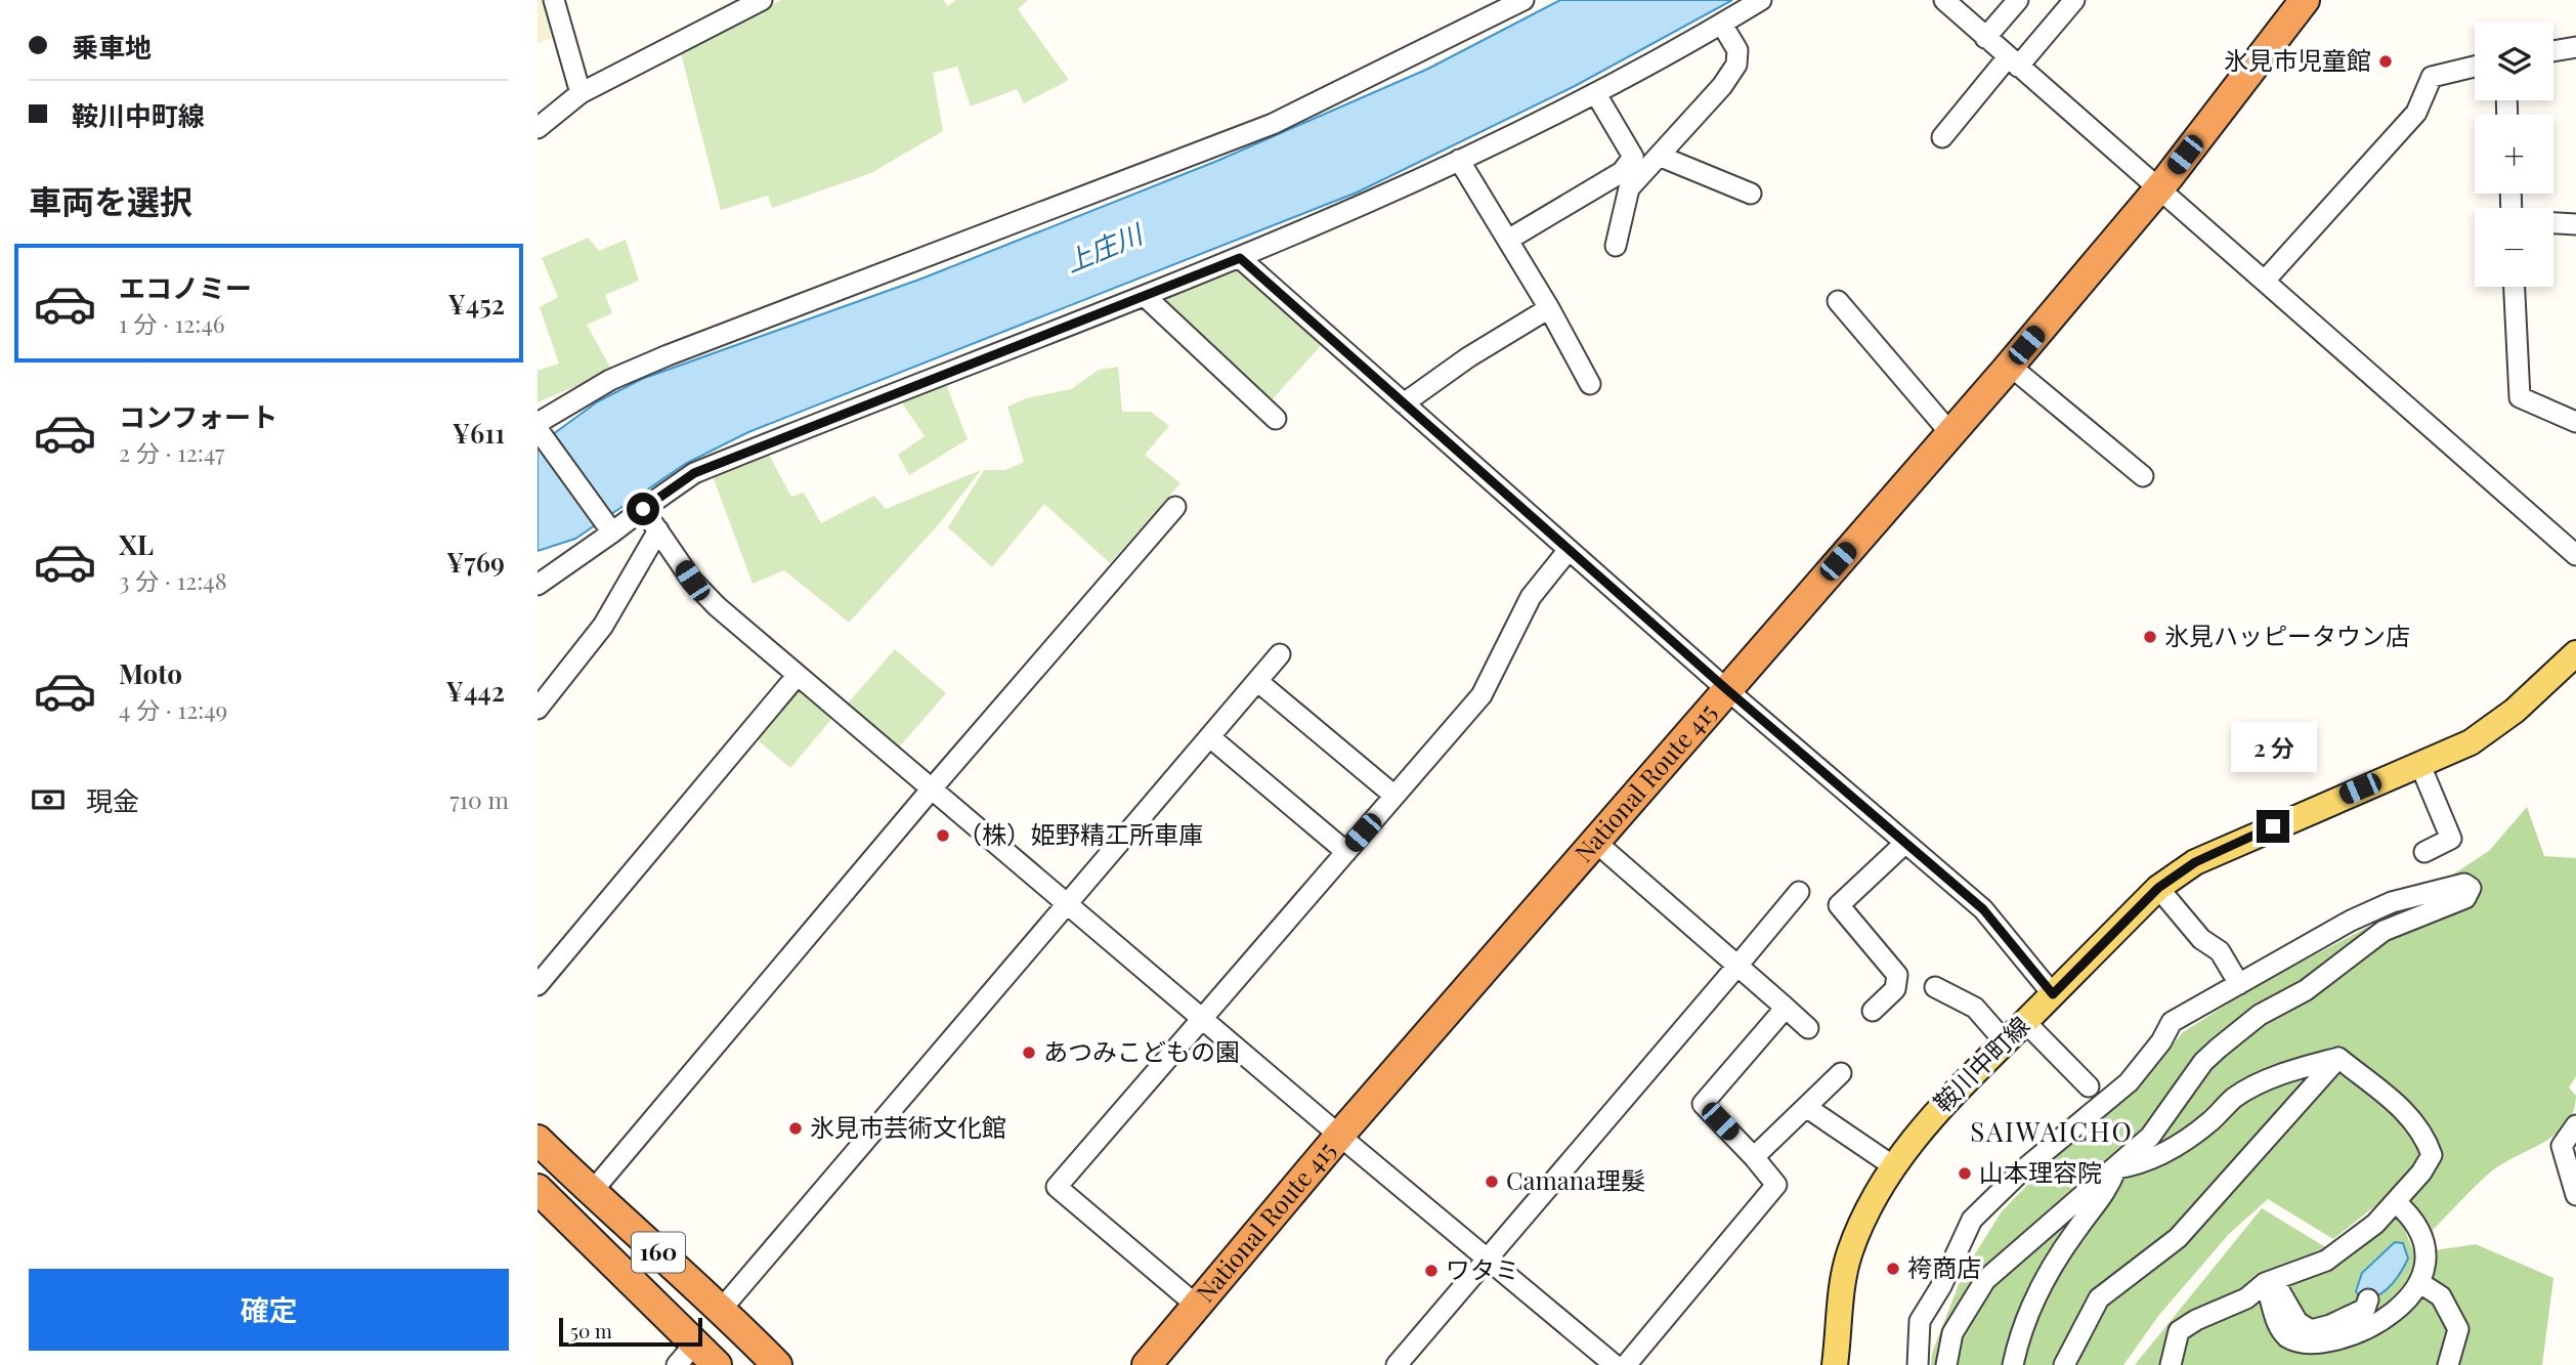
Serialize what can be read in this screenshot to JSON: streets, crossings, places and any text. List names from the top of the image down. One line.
{"streets":{"highway":["National Route 415","160"],"main road":["鞍川中町線"]},"districts":["SAIWAICHO"],"water":["上庄川"],"places":["氷見市児童館","氷見ハッピータウン店","（株）姫野精工所車庫","あつみこどもの園","氷見市芸術文化館","山本理容院","Camana理髮","袴商店","ワタミ"],"scale_bar":"50 m","page":{"banner":["乗車地","鞍川中町線"],"map_buttons":["+","−"],"heading":"車両を選択","list":[{"name":"エコノミー","note":"1 分 · 12:46","value":"¥452"},{"name":"コンフォート","note":"2 分 · 12:47","value":"¥611"},{"name":"XL","note":"3 分 · 12:48","value":"¥769"},{"name":"Moto","note":"4 分 · 12:49","value":"¥442"}],"bubble":"2 分","pay":["現金","710 m"],"buttons":"確定","scale":"50 m"}}
